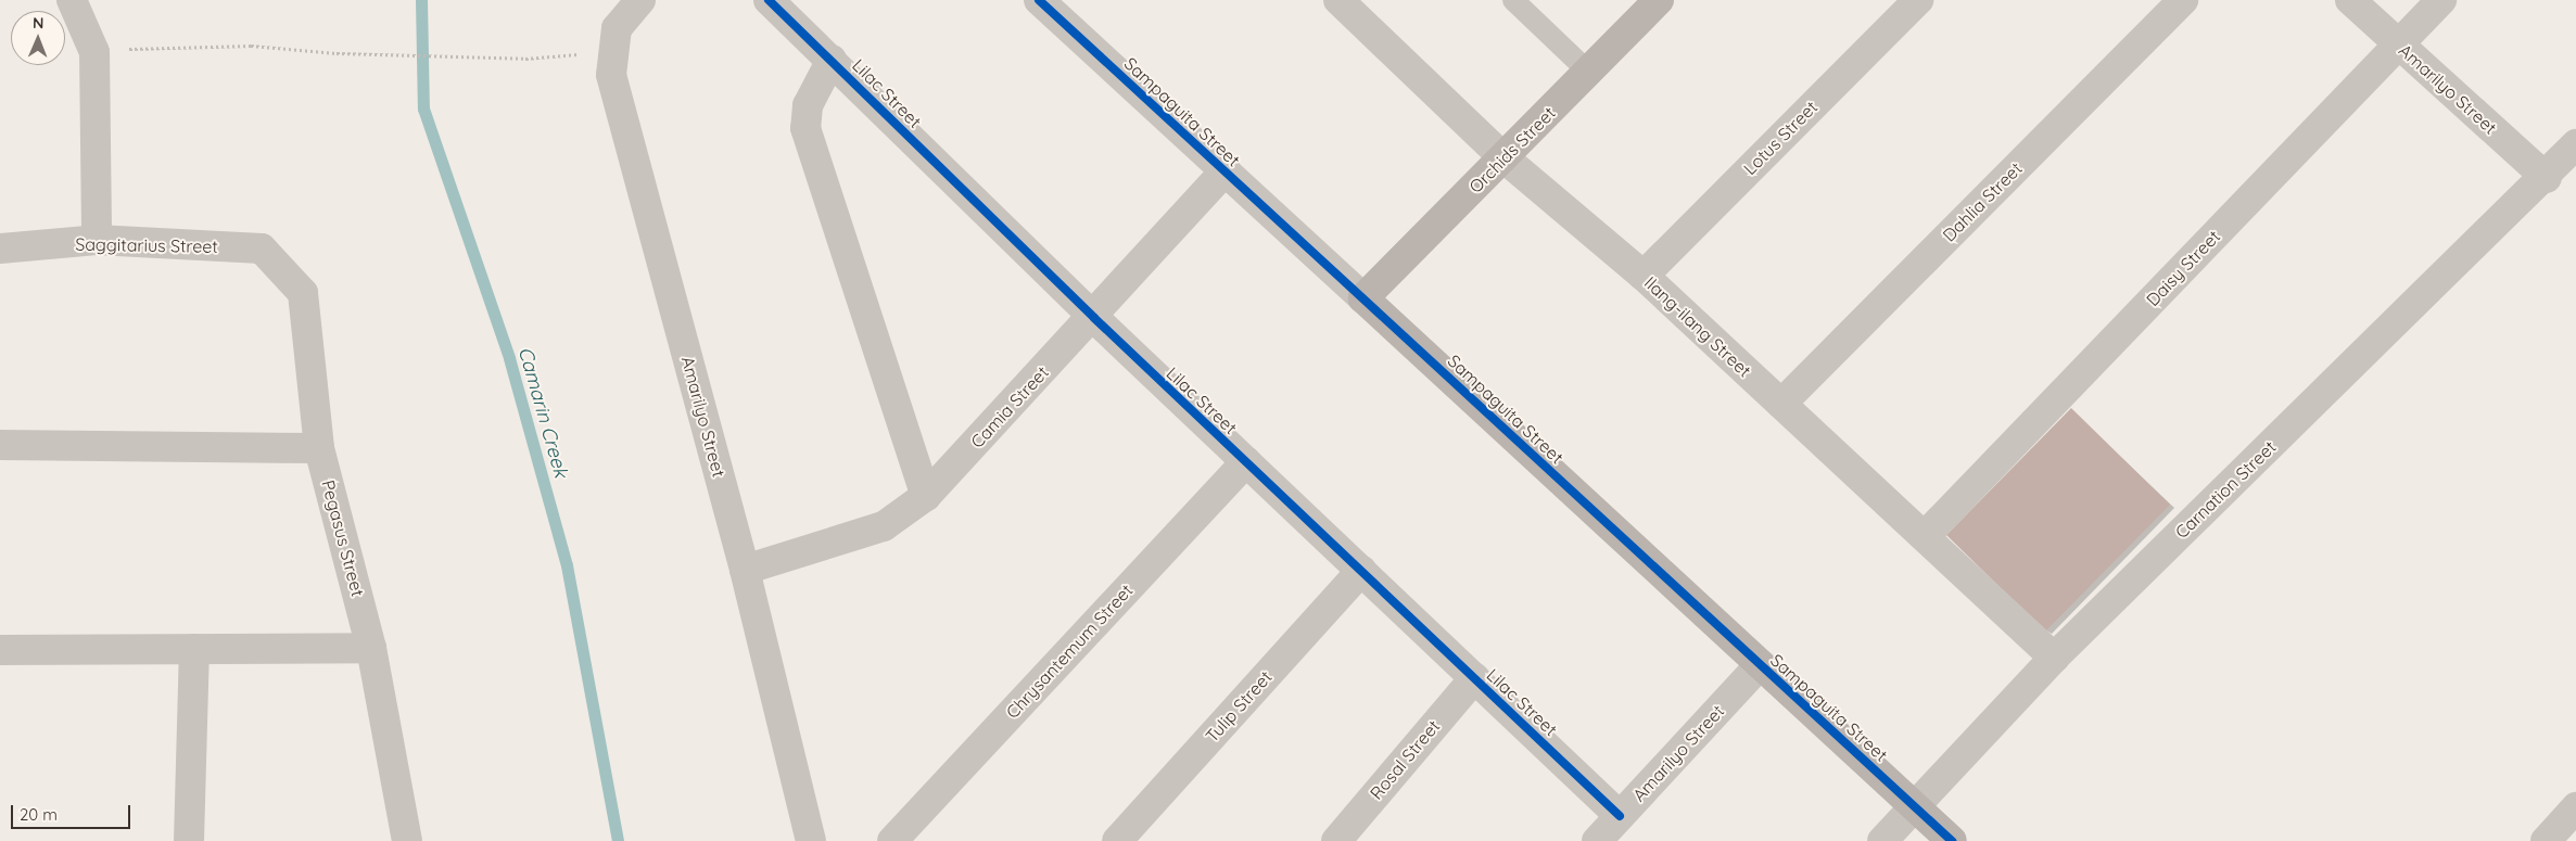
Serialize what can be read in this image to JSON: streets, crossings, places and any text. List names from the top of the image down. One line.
{"streets":{"street":["Amarilyo Street","Lilac Street","Sampaguita Street","Lotus Street","Orchids Street","Dahlia Street","Saggitarius Street","Daisy Street","Ilang-ilang Street","Camia Street","Carnation Street","Pegasus Street","Chrysantemum Street","Tulip Street","Rosal Street"]},"crossings":[["Amarilyo Street","Lilac Street"],["Amarilyo Street","Sampaguita Street"],["Amarilyo Street","Daisy Street"],["Amarilyo Street","Camia Street"],["Amarilyo Street","Carnation Street"],["Lilac Street","Camia Street"],["Lilac Street","Chrysantemum Street"],["Lilac Street","Tulip Street"],["Lilac Street","Rosal Street"],["Sampaguita Street","Orchids Street"],["Sampaguita Street","Camia Street"],["Sampaguita Street","Carnation Street"],["Lotus Street","Ilang-ilang Street"],["Orchids Street","Ilang-ilang Street"],["Dahlia Street","Ilang-ilang Street"],["Saggitarius Street","Pegasus Street"],["Daisy Street","Ilang-ilang Street"],["Ilang-ilang Street","Carnation Street"]],"water":["Camarin Creek"],"scale_bar":"20 m","north":"top"}
